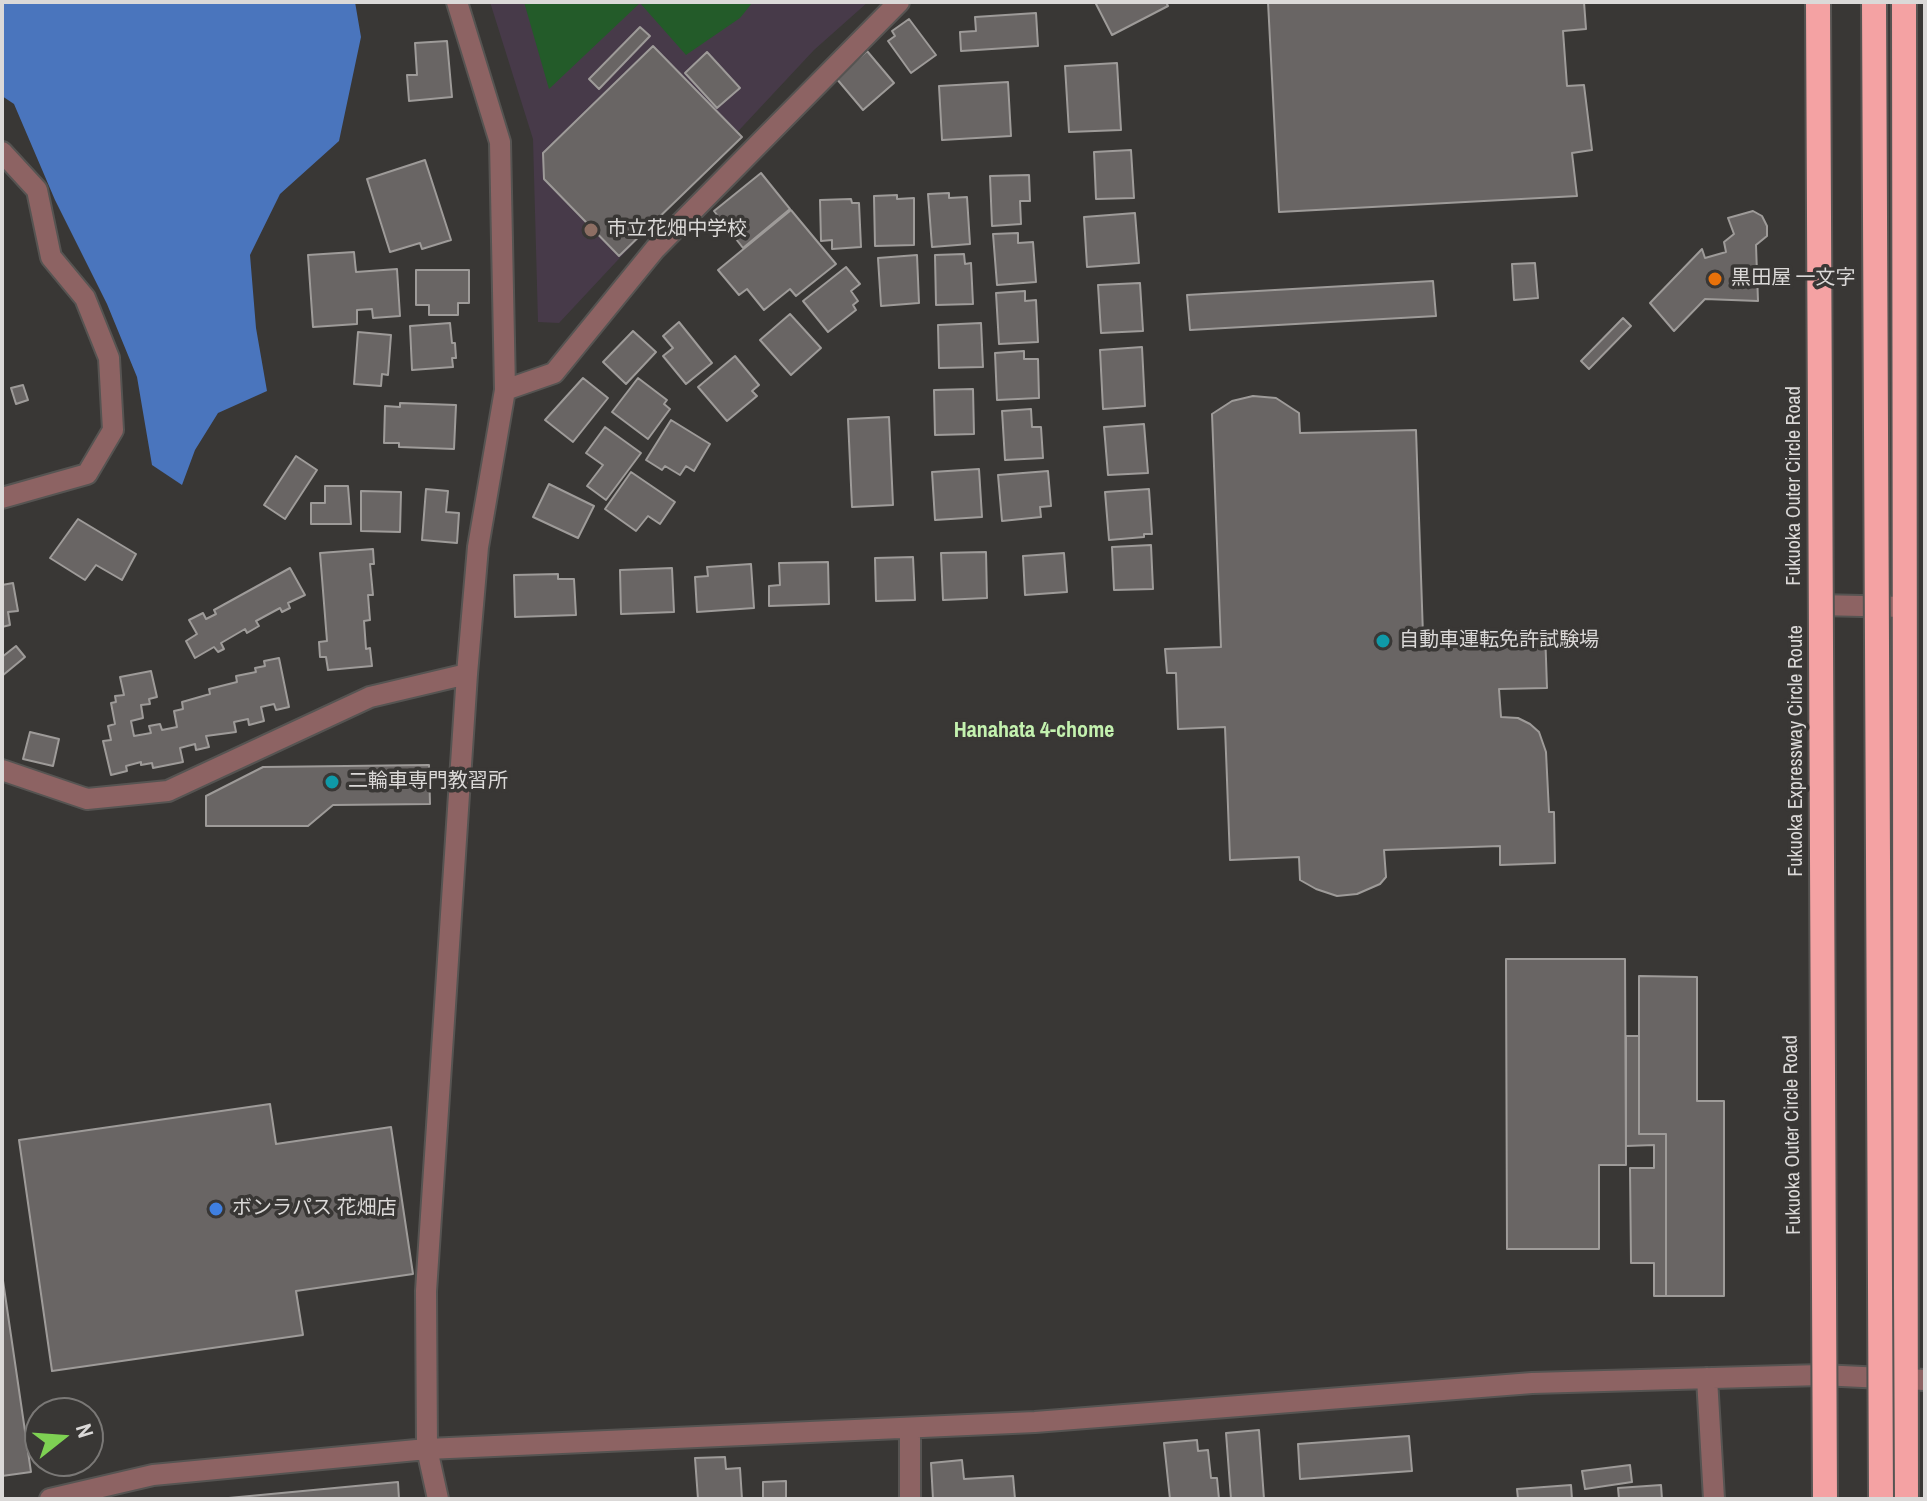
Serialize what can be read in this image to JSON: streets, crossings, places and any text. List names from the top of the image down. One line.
{"streets":{"highway":["Fukuoka Outer Circle Road","Fukuoka Expressway Circle Route"]},"crossings":[["Fukuoka Outer Circle Road","Fukuoka Expressway Circle Route"]],"districts":["Hanahata 4-chome"],"places":["市立花畑中学校","黒田屋 一文字","自動車運転免許試験場","二輪車専門教習所","ボンラパス 花畑店"],"north":"right"}
